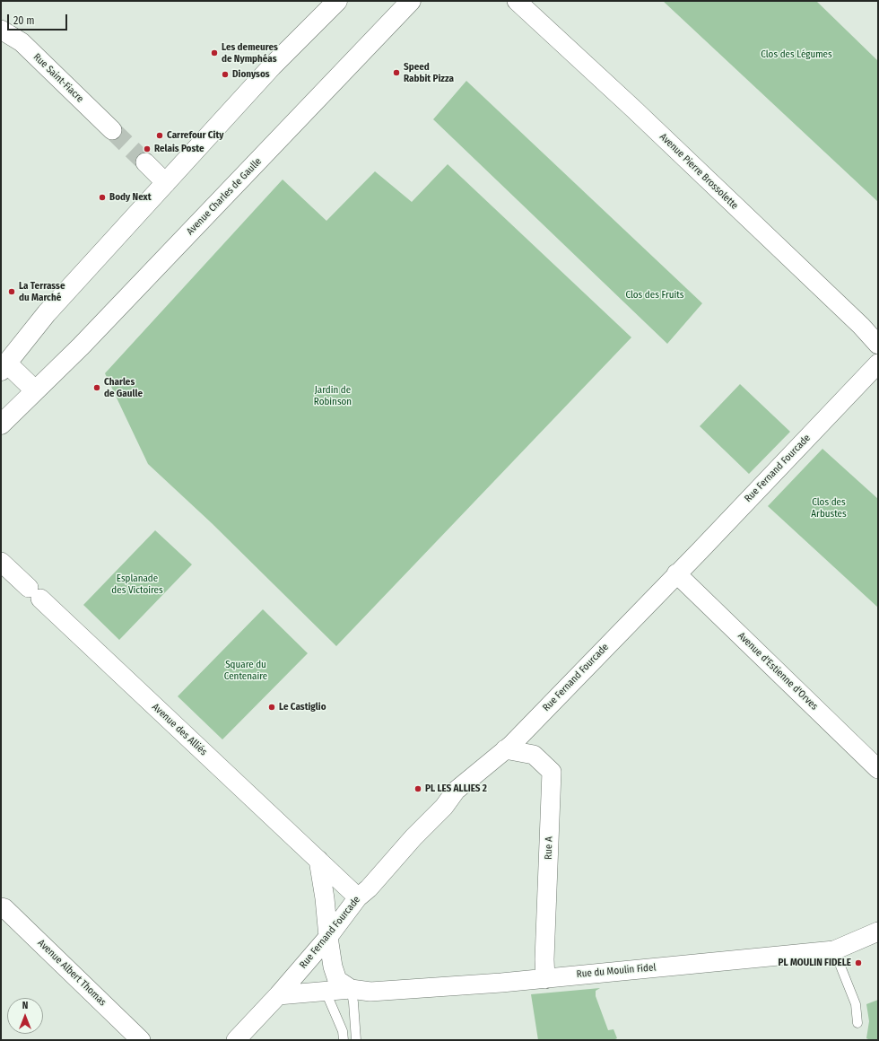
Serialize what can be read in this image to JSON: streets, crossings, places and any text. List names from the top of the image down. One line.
{"streets":{"main road":["Avenue Charles de Gaulle"],"street":["Rue Saint-Fiacre","Avenue Pierre Brossolette","Rue Fernand Fourcade","Avenue d'Estienne d'Orves","Avenue des Alliés","Rue A","Rue du Moulin Fidel","Avenue Albert Thomas"]},"crossings":[["Rue Fernand Fourcade","Avenue d'Estienne d'Orves"],["Rue Fernand Fourcade","Avenue des Alliés"],["Rue Fernand Fourcade","Rue A"],["Rue Fernand Fourcade","Rue du Moulin Fidel"],["Rue A","Rue du Moulin Fidel"]],"parks":["Clos des Légumes","Clos des Fruits","Jardin de Robinson","Clos des Arbustes","Esplanade des Victoires","Square du Centenaire"],"places":["Les demeures de Nymphéas","Speed Rabbit Pizza","Dionysos","Carrefour City","Relais Poste","Body Next","La Terrasse du Marché","Charles de Gaulle","Le Castiglio","PL LES ALLIES 2","PL MOULIN FIDELE"],"scale_bar":"20 m","north":"top"}
